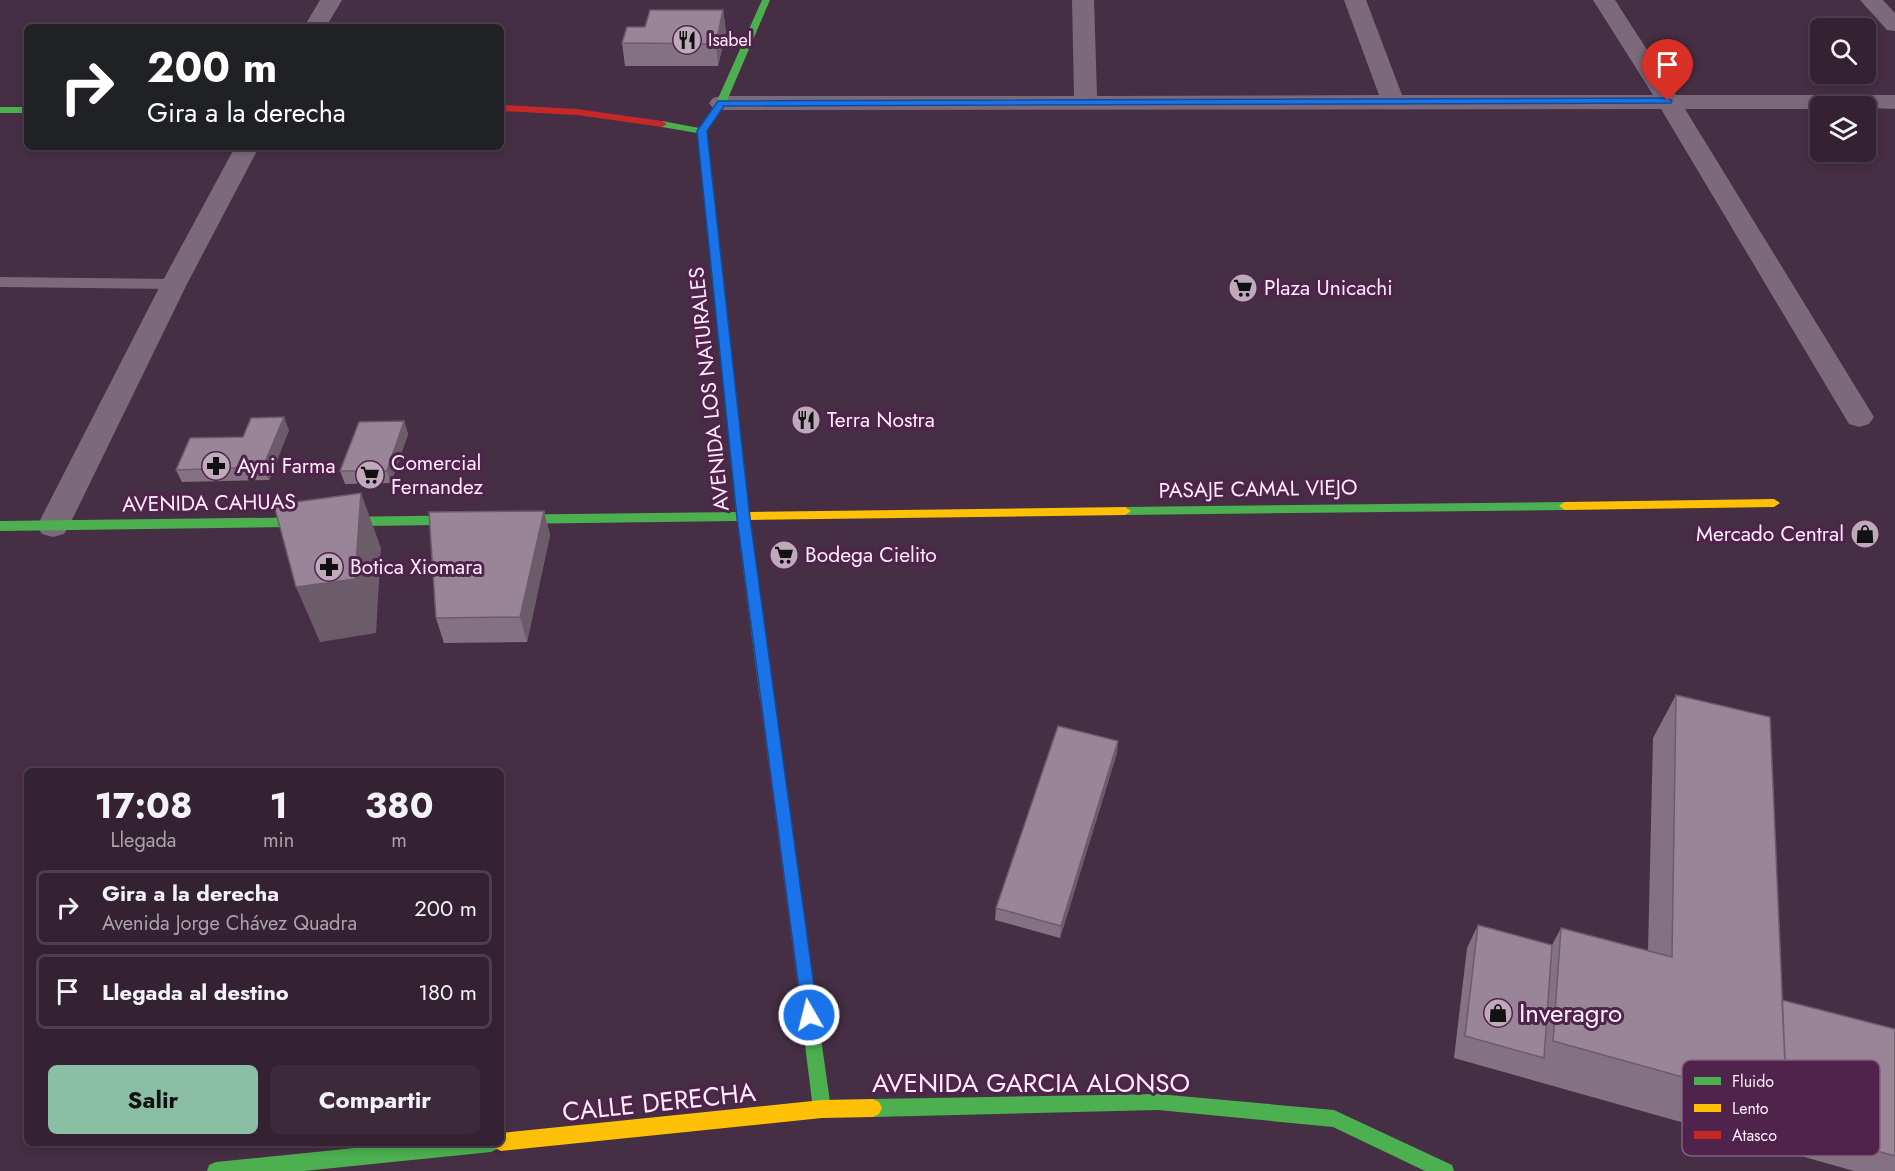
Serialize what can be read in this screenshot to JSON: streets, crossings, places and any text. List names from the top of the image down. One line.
{"streets":{"main road":["AVENIDA LOS NATURALES","PASAJE CAMAL VIEJO","AVENIDA CAHUAS","AVENIDA GARCIA ALONSO","CALLE DERECHA"]},"crossings":[["AVENIDA LOS NATURALES","PASAJE CAMAL VIEJO"],["AVENIDA LOS NATURALES","AVENIDA CAHUAS"],["AVENIDA LOS NATURALES","AVENIDA GARCIA ALONSO"],["AVENIDA LOS NATURALES","CALLE DERECHA"],["PASAJE CAMAL VIEJO","AVENIDA CAHUAS"],["AVENIDA GARCIA ALONSO","CALLE DERECHA"]],"places":{"restaurant":["Isabel","Terra Nostra"],"supermarket":["Plaza Unicachi","Comercial Fernandez","Bodega Cielito"],"pharmacy":["Ayni Farma","Botica Xiomara"],"shop":["Mercado Central","Inveragro"]},"legend":["Fluido","Lento","Atasco"],"page":{"turn":["200 m","Gira a la derecha"],"eta":["17:08","Llegada","1","min","380","m"],"list":[{"name":"Gira a la derecha","note":"Avenida Jorge Chávez Quadra","value":"200 m"},{"name":"Llegada al destino","value":"180 m"}],"buttons":["Salir","Compartir"]}}
